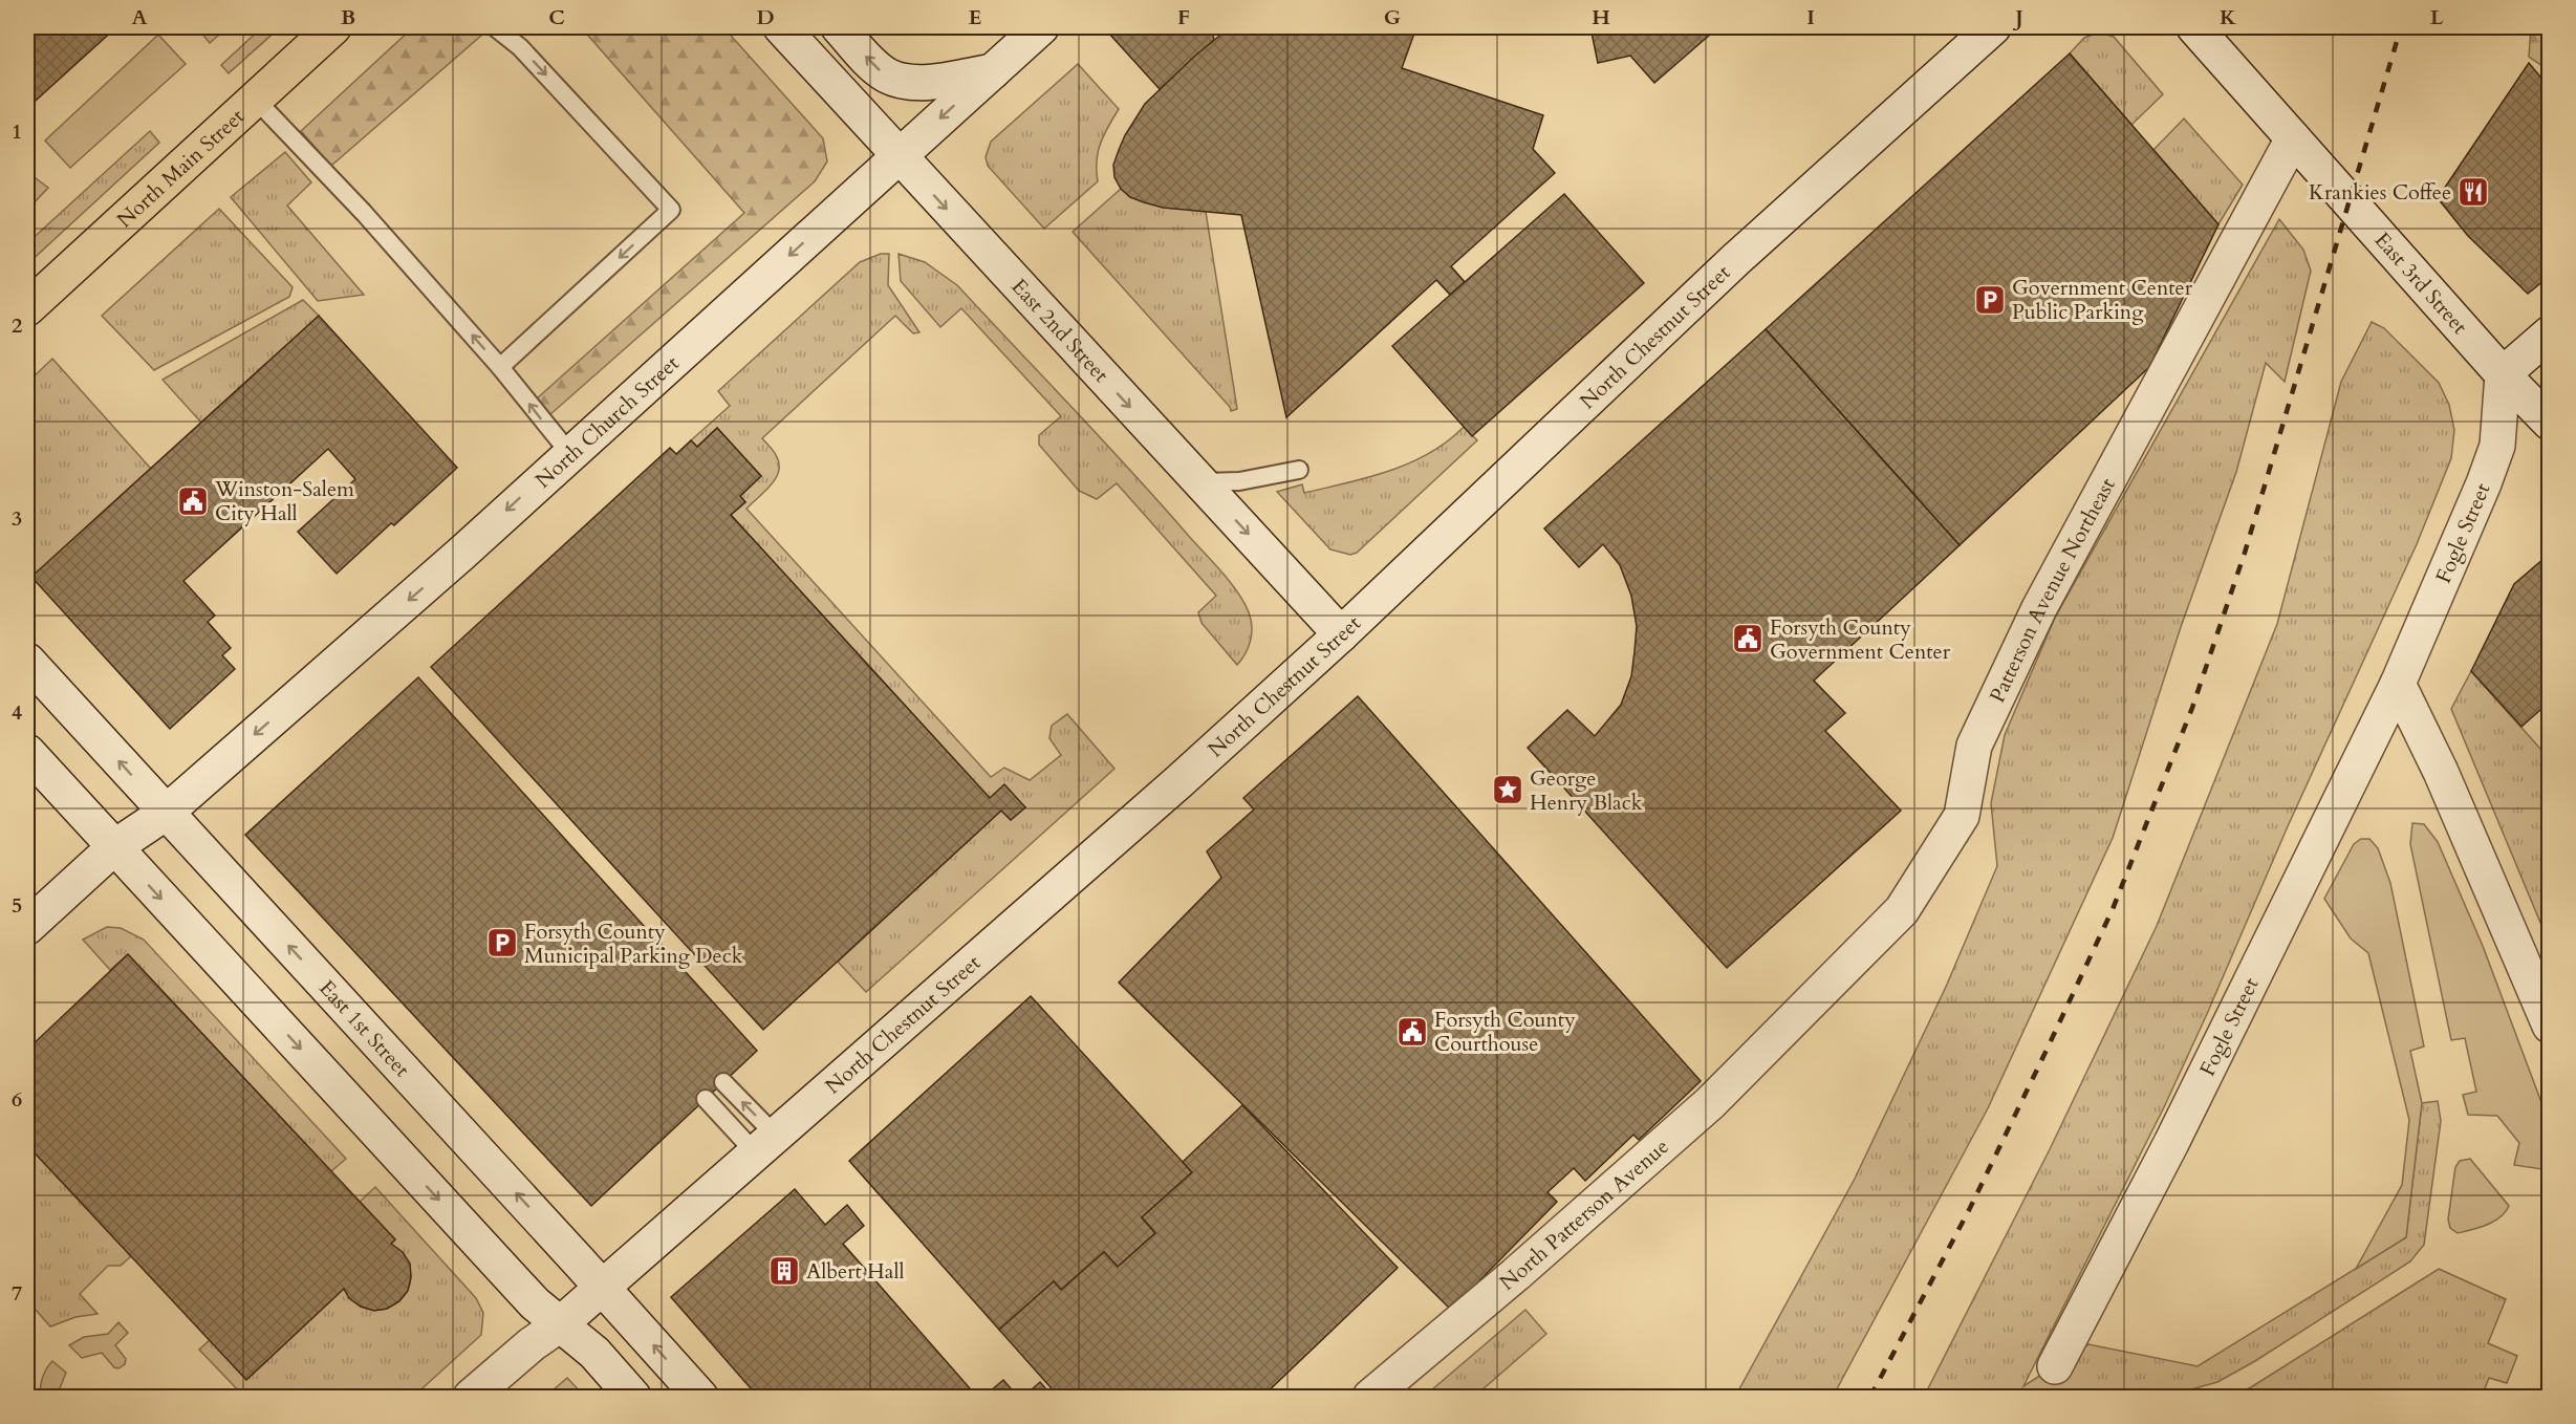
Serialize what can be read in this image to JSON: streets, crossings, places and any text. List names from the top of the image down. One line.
{"streets":{"main road":["North Main Street"],"street":["East 3rd Street","East 2nd Street","North Chestnut Street","North Church Street","Fogle Street","Patterson Avenue Northeast","East 1st Street","North Patterson Avenue"]},"crossings":[["East 3rd Street","Fogle Street"],["East 3rd Street","Patterson Avenue Northeast"],["East 2nd Street","North Chestnut Street"],["East 2nd Street","North Church Street"],["North Chestnut Street","East 1st Street"],["North Church Street","East 1st Street"],["Patterson Avenue Northeast","North Patterson Avenue"]],"one_way":["East 2nd Street","North Church Street"],"places":{"restaurant":["Krankies Coffee"],"parking":["Government Center Public Parking","Forsyth County Municipal Parking Deck"],"public building":["Winston-Salem City Hall","Forsyth County Government Center","Forsyth County Courthouse"],"place":["George Henry Black"],"building":["Albert Hall"]},"grid":{"columns":["A","B","C","D","E","F","G","H","I","J","K","L"],"rows":["1","2","3","4","5","6","7"]}}
